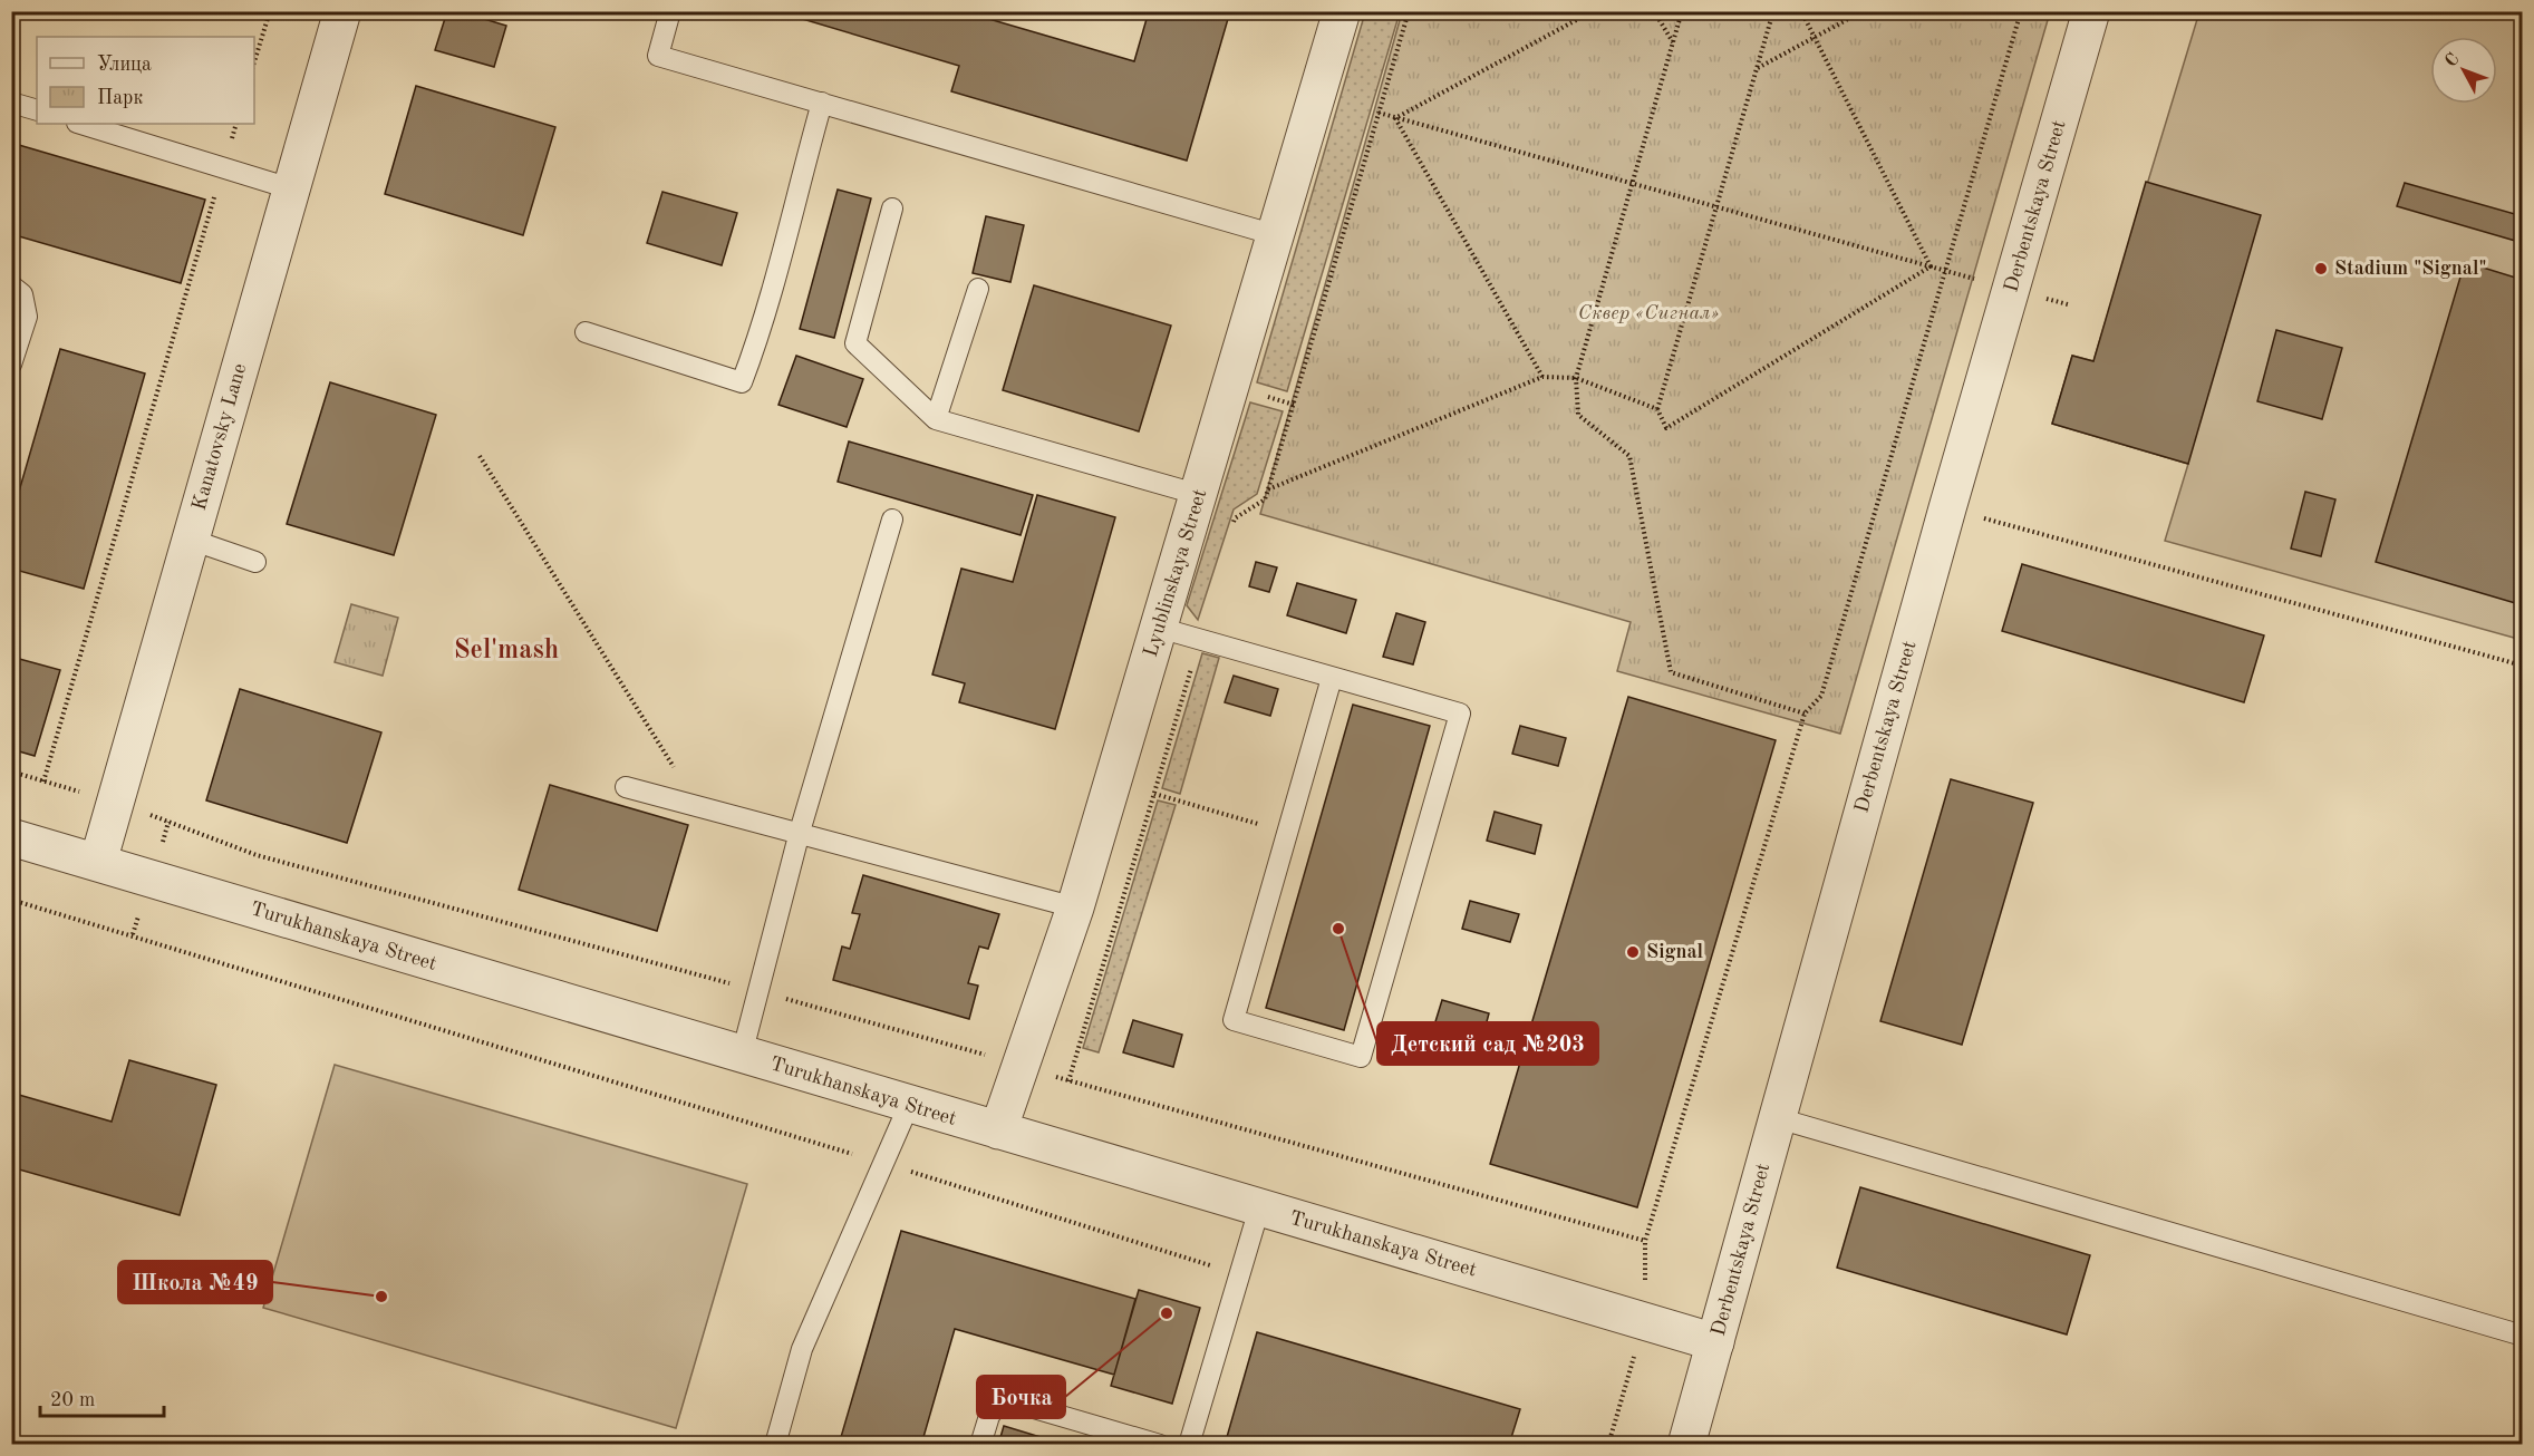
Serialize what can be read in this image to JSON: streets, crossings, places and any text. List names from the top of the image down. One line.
{"streets":{"street":["Derbentskaya Street","Kanatovsky Lane","Lyublinskaya Street","Turukhanskaya Street"]},"crossings":[["Derbentskaya Street","Turukhanskaya Street"],["Kanatovsky Lane","Turukhanskaya Street"],["Lyublinskaya Street","Turukhanskaya Street"]],"districts":["Sel'mash"],"parks":["Сквер «Сигнал»"],"places":["Stadium \"Signal\"","Детский сад №203","Signal","Школа №49","Бочка"],"legend":["Улица","Парк"],"scale_bar":"20 m","north":"top left"}
